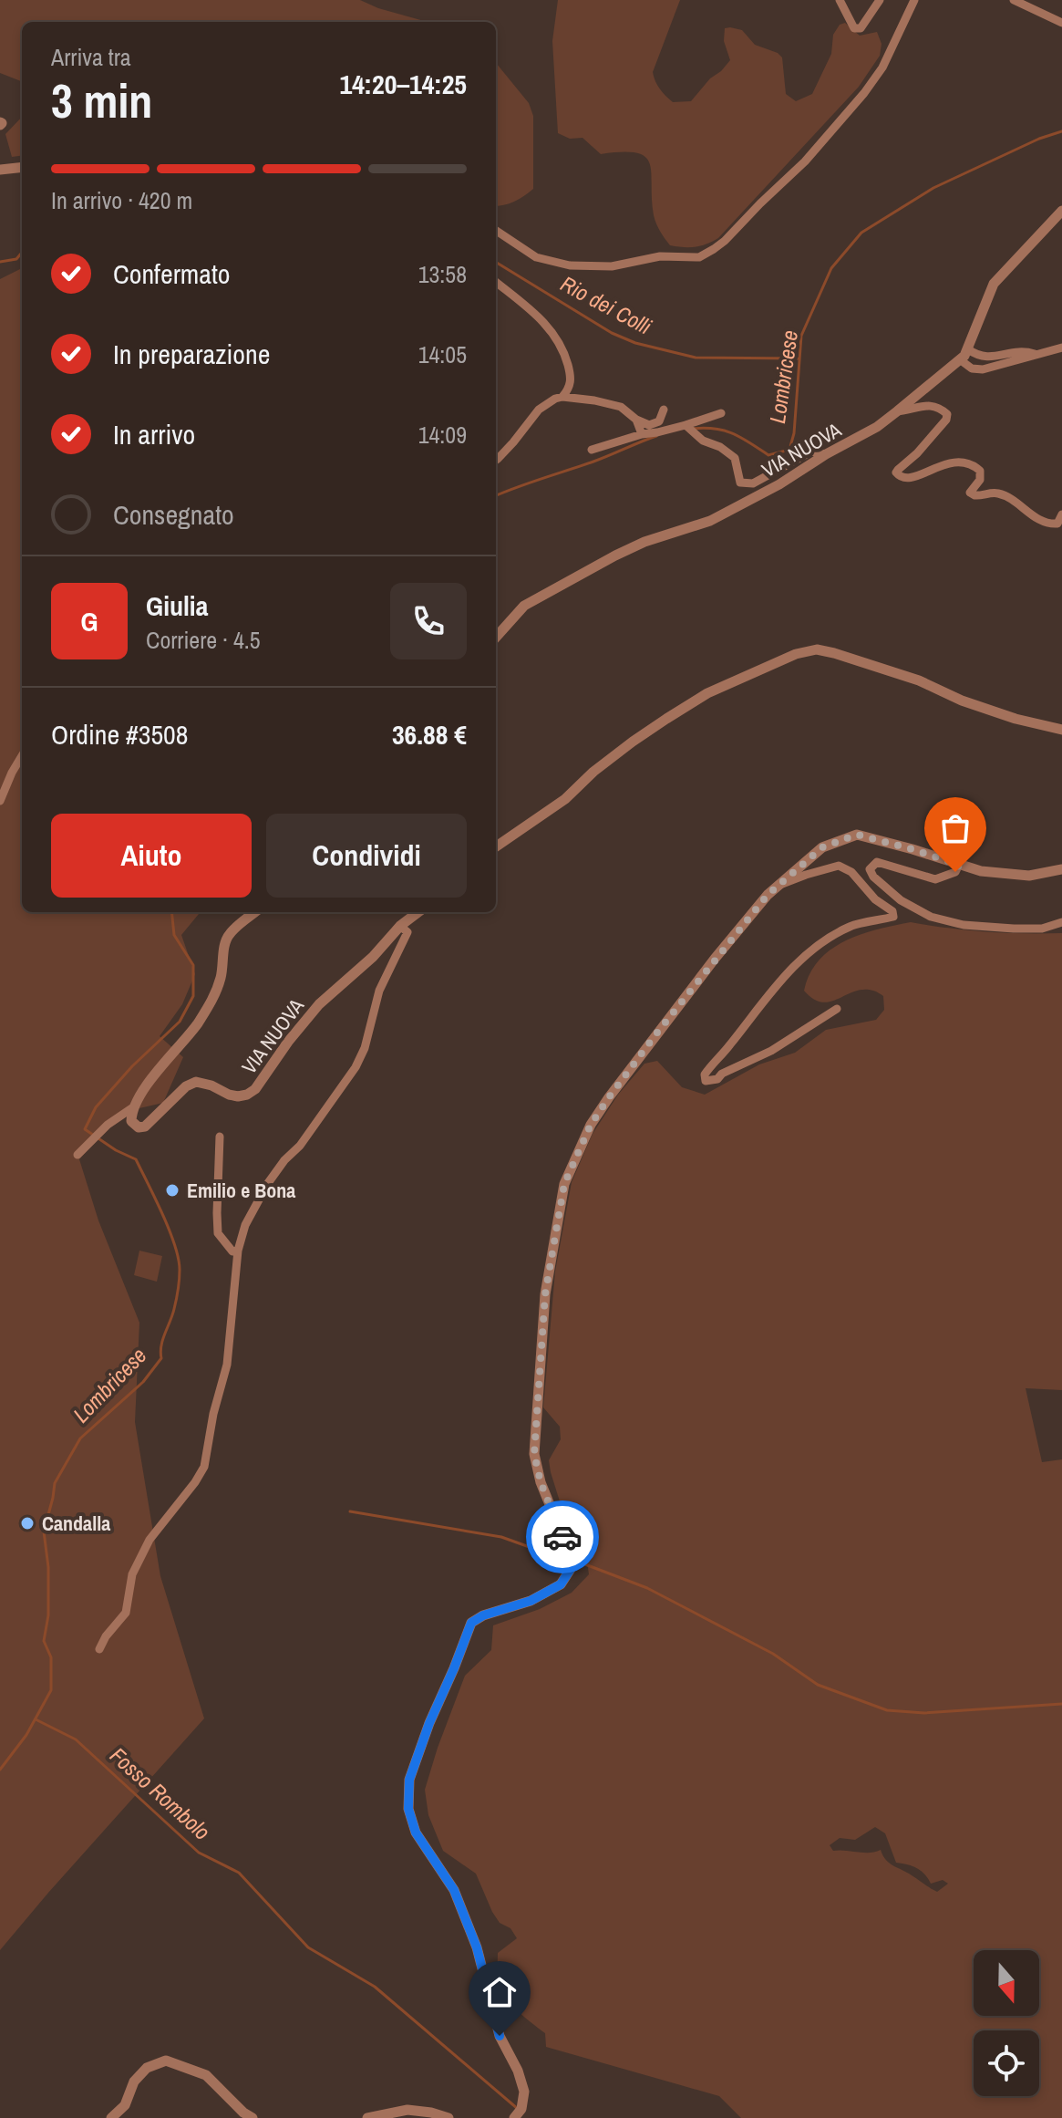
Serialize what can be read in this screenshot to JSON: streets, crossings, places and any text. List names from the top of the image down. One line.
{"streets":{"street":["VIA NUOVA"]},"water":["Rio dei Colli","Lombricese","Fosso Rombolo"],"places":["Emilio e Bona","Candalla"],"north":"bottom","page":{"heading":["3 min","Arriva tra","14:20–14:25"],"panel":["Giulia","Corriere · 4.5","Ordine #3508","36.88 €"],"bar":"In arrivo · 420 m","list":[["Confermato","13:58"],["In preparazione","14:05"],["In arrivo","14:09"],"Consegnato"],"round":"G","buttons":["Aiuto","Condividi"]}}
